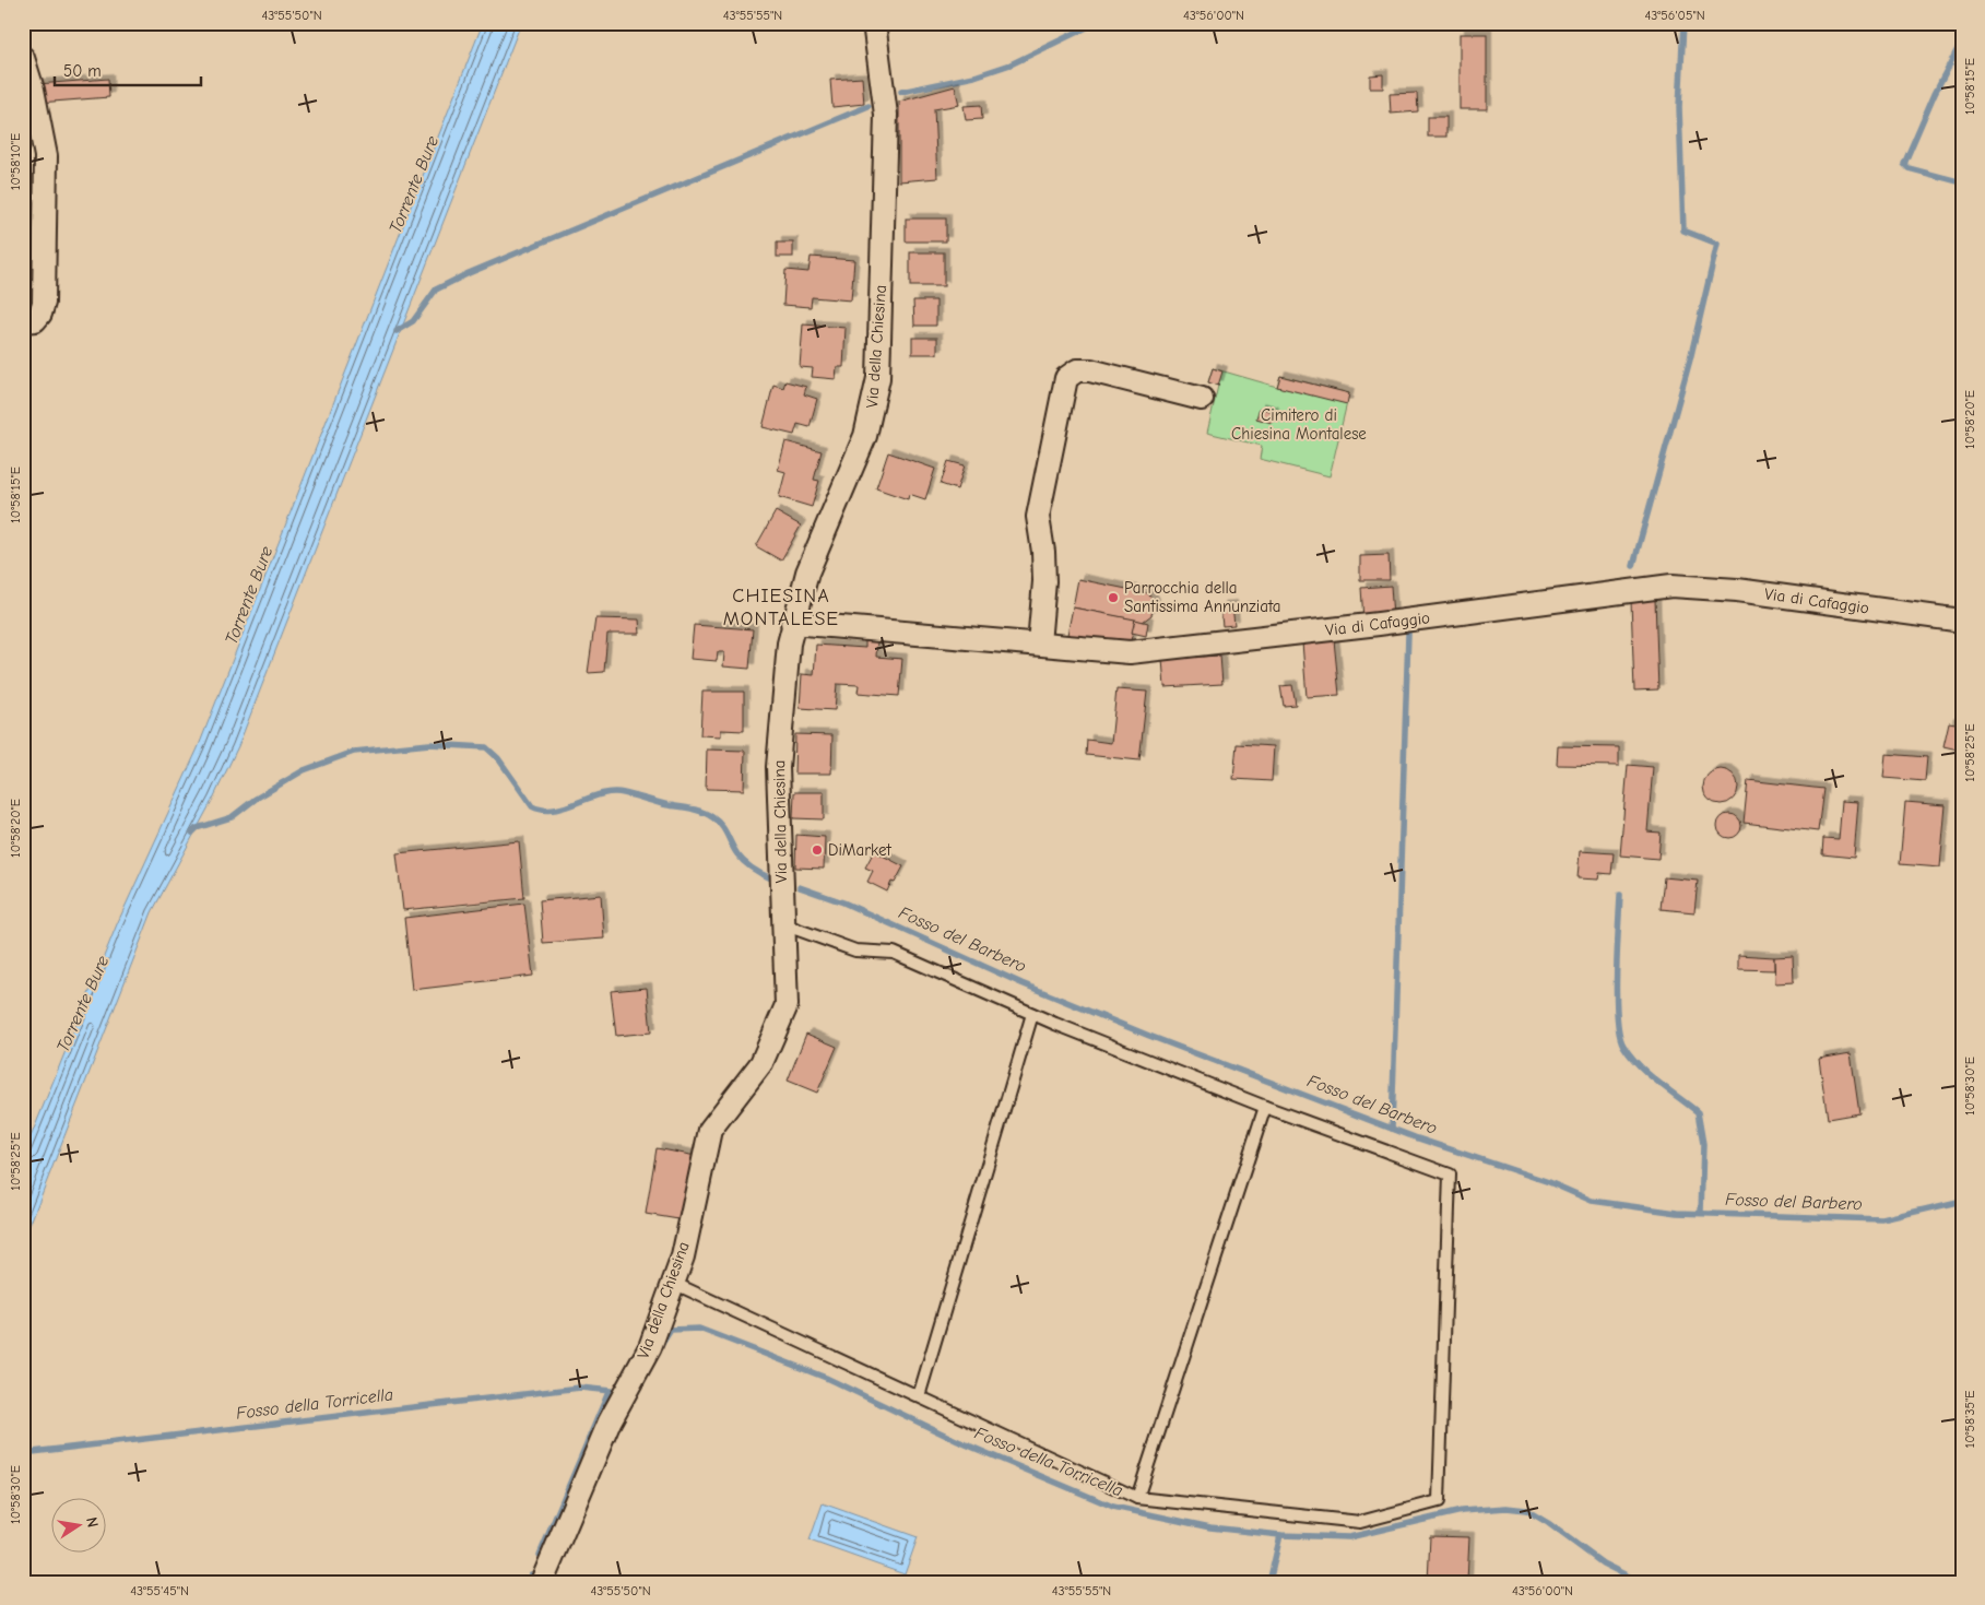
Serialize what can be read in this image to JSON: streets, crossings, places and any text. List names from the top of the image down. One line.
{"streets":{"street":["Via della Chiesina","Via di Cafaggio"]},"crossings":[["Via della Chiesina","Via di Cafaggio"]],"districts":["CHIESINA MONTALESE"],"water":["Torrente Bure","Fosso del Barbero","Fosso della Torricella"],"parks":["Cimitero di Chiesina Montalese"],"places":["Parrocchia della Santissima Annunziata","DiMarket"],"scale_bar":"50 m","north":"right","coordinates":["43°55'50\"N","43°55'55\"N","43°56'00\"N","43°56'05\"N","10°58'15\"E","10°58'10\"E","10°58'20\"E","10°58'25\"E","10°58'30\"E","10°58'35\"E","43°55'45\"N"]}
